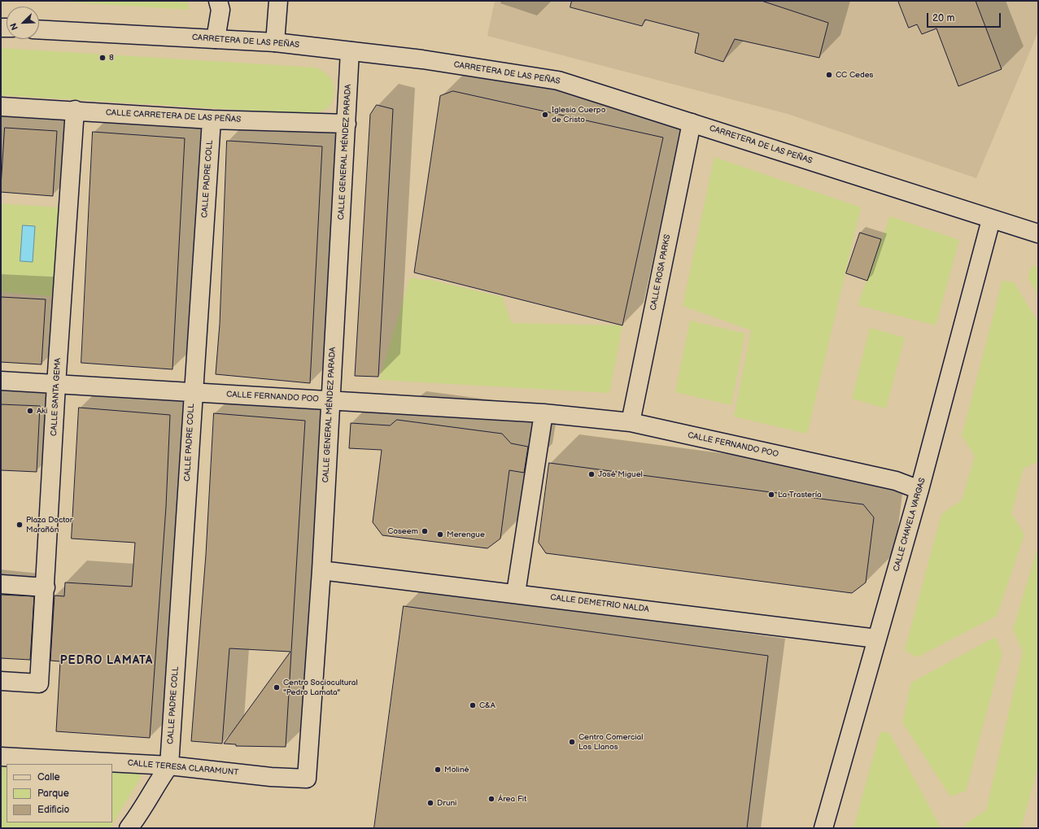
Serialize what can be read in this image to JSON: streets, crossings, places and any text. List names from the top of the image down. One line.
{"streets":{"street":["CARRETERA DE LAS PEÑAS","CALLE CARRETERA DE LAS PEÑAS","CALLE GENERAL MÉNDEZ PARADA","CALLE PADRE COLL","CALLE ROSA PARKS","CALLE SANTA GEMA","CALLE FERNANDO POO","CALLE CHAVELA VARGAS","CALLE DEMETRIO NALDA","CALLE TERESA CLARAMUNT"]},"crossings":[["CARRETERA DE LAS PEÑAS","CALLE GENERAL MÉNDEZ PARADA"],["CARRETERA DE LAS PEÑAS","CALLE ROSA PARKS"],["CARRETERA DE LAS PEÑAS","CALLE CHAVELA VARGAS"],["CALLE CARRETERA DE LAS PEÑAS","CALLE GENERAL MÉNDEZ PARADA"],["CALLE CARRETERA DE LAS PEÑAS","CALLE PADRE COLL"],["CALLE CARRETERA DE LAS PEÑAS","CALLE SANTA GEMA"],["CALLE GENERAL MÉNDEZ PARADA","CALLE FERNANDO POO"],["CALLE GENERAL MÉNDEZ PARADA","CALLE DEMETRIO NALDA"],["CALLE GENERAL MÉNDEZ PARADA","CALLE TERESA CLARAMUNT"],["CALLE PADRE COLL","CALLE FERNANDO POO"],["CALLE PADRE COLL","CALLE TERESA CLARAMUNT"],["CALLE ROSA PARKS","CALLE FERNANDO POO"],["CALLE SANTA GEMA","CALLE FERNANDO POO"],["CALLE FERNANDO POO","CALLE CHAVELA VARGAS"],["CALLE CHAVELA VARGAS","CALLE DEMETRIO NALDA"]],"districts":["PEDRO LAMATA"],"places":["8","CC Cedes","Iglesia Cuerpo de Cristo","Aki","José Miguel","La Trastería","Plaza Doctor Marañón","Coseem","Merengue","Centro Sociocultural \"Pedro Lamata\"","C&A","Centro Comercial Los Llanos","Moliné","Área Fit","Druni"],"legend":["Calle","Parque","Edificio"],"scale_bar":"20 m","north":"bottom left"}
